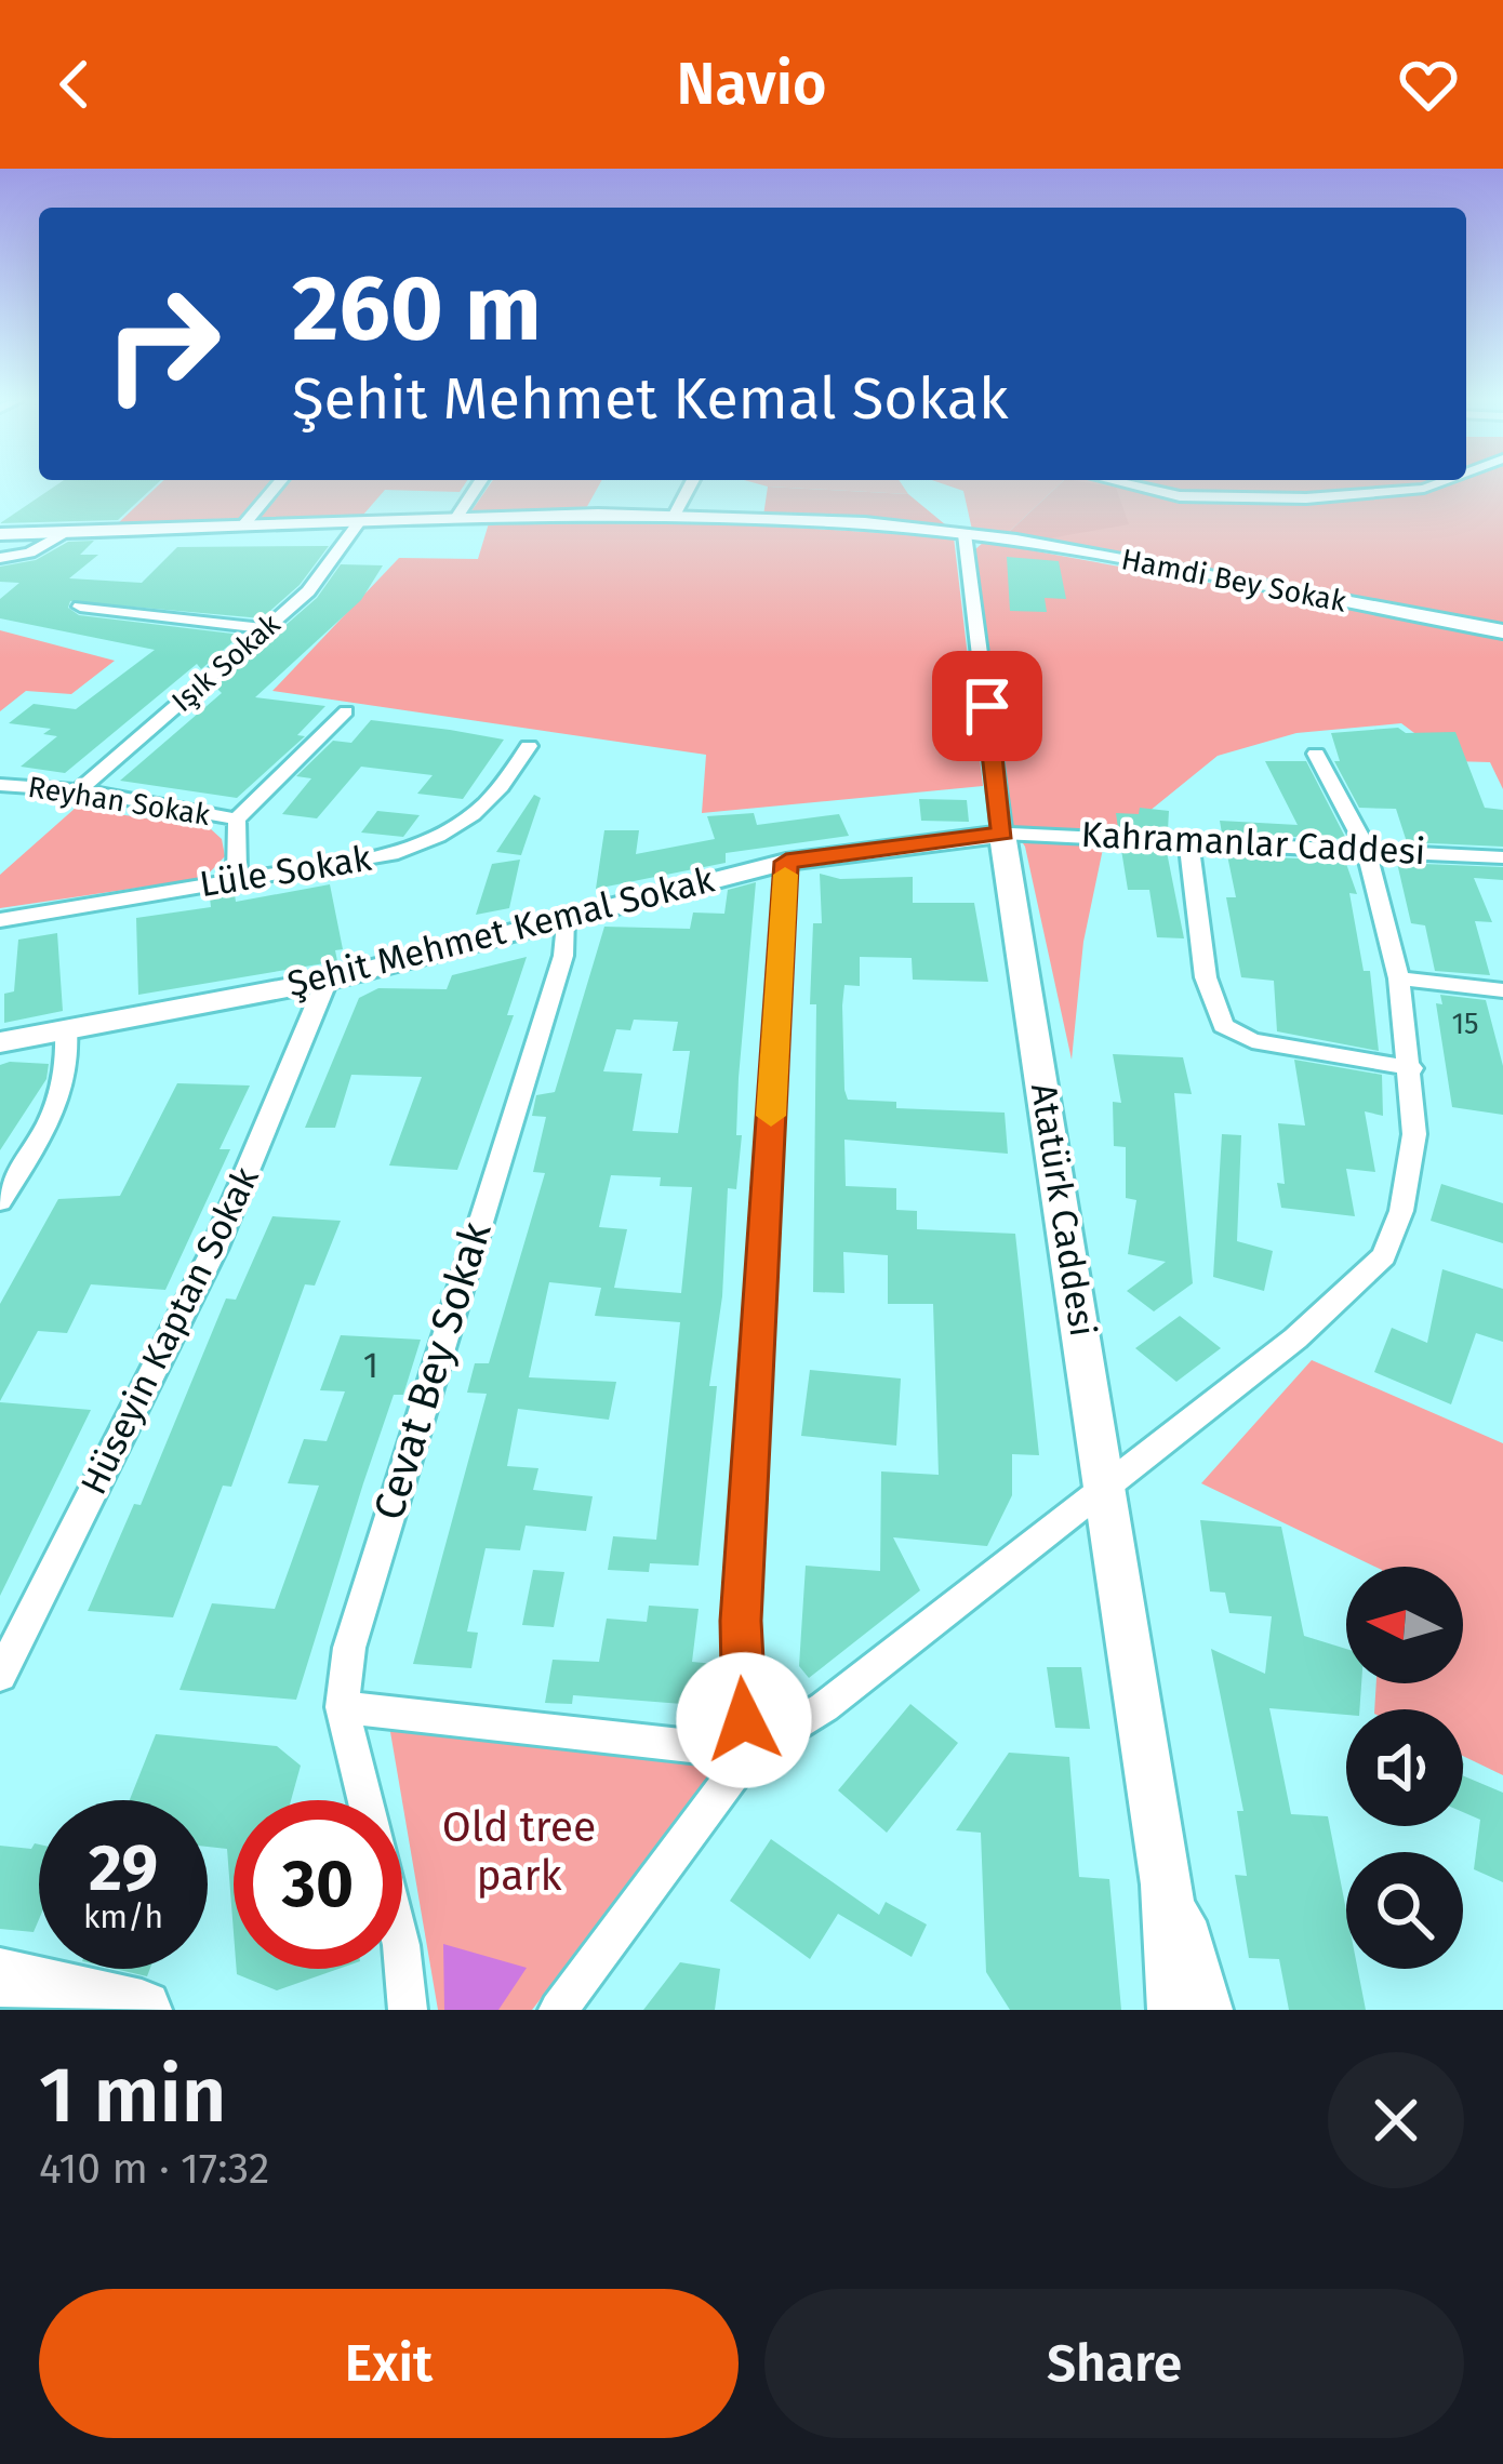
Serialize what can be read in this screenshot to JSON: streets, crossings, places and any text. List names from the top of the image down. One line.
{"streets":{"street":["Hamdi Bey Sokak","Işık Sokak","Reyhan Sokak","Kahramanlar Caddesi","Lüle Sokak","Şehit Mehmet Kemal Sokak","Atatürk Caddesi","Hüseyin Kaptan Sokak","Cevat Bey Sokak"]},"crossings":[["Hamdi Bey Sokak","Işık Sokak"],["Hamdi Bey Sokak","Atatürk Caddesi"],["Işık Sokak","Reyhan Sokak"],["Kahramanlar Caddesi","Şehit Mehmet Kemal Sokak"],["Kahramanlar Caddesi","Atatürk Caddesi"],["Şehit Mehmet Kemal Sokak","Atatürk Caddesi"],["Şehit Mehmet Kemal Sokak","Hüseyin Kaptan Sokak"],["Şehit Mehmet Kemal Sokak","Cevat Bey Sokak"]],"parks":["Old tree park"],"house_numbers":["15","1"],"north":"left","page":{"header":"Navio","turn":["260 m","Şehit Mehmet Kemal Sokak"],"speed":"29 km/h","limit":"30","heading":["1 min","410 m · 17:32"],"buttons":["Exit","Share"]}}
